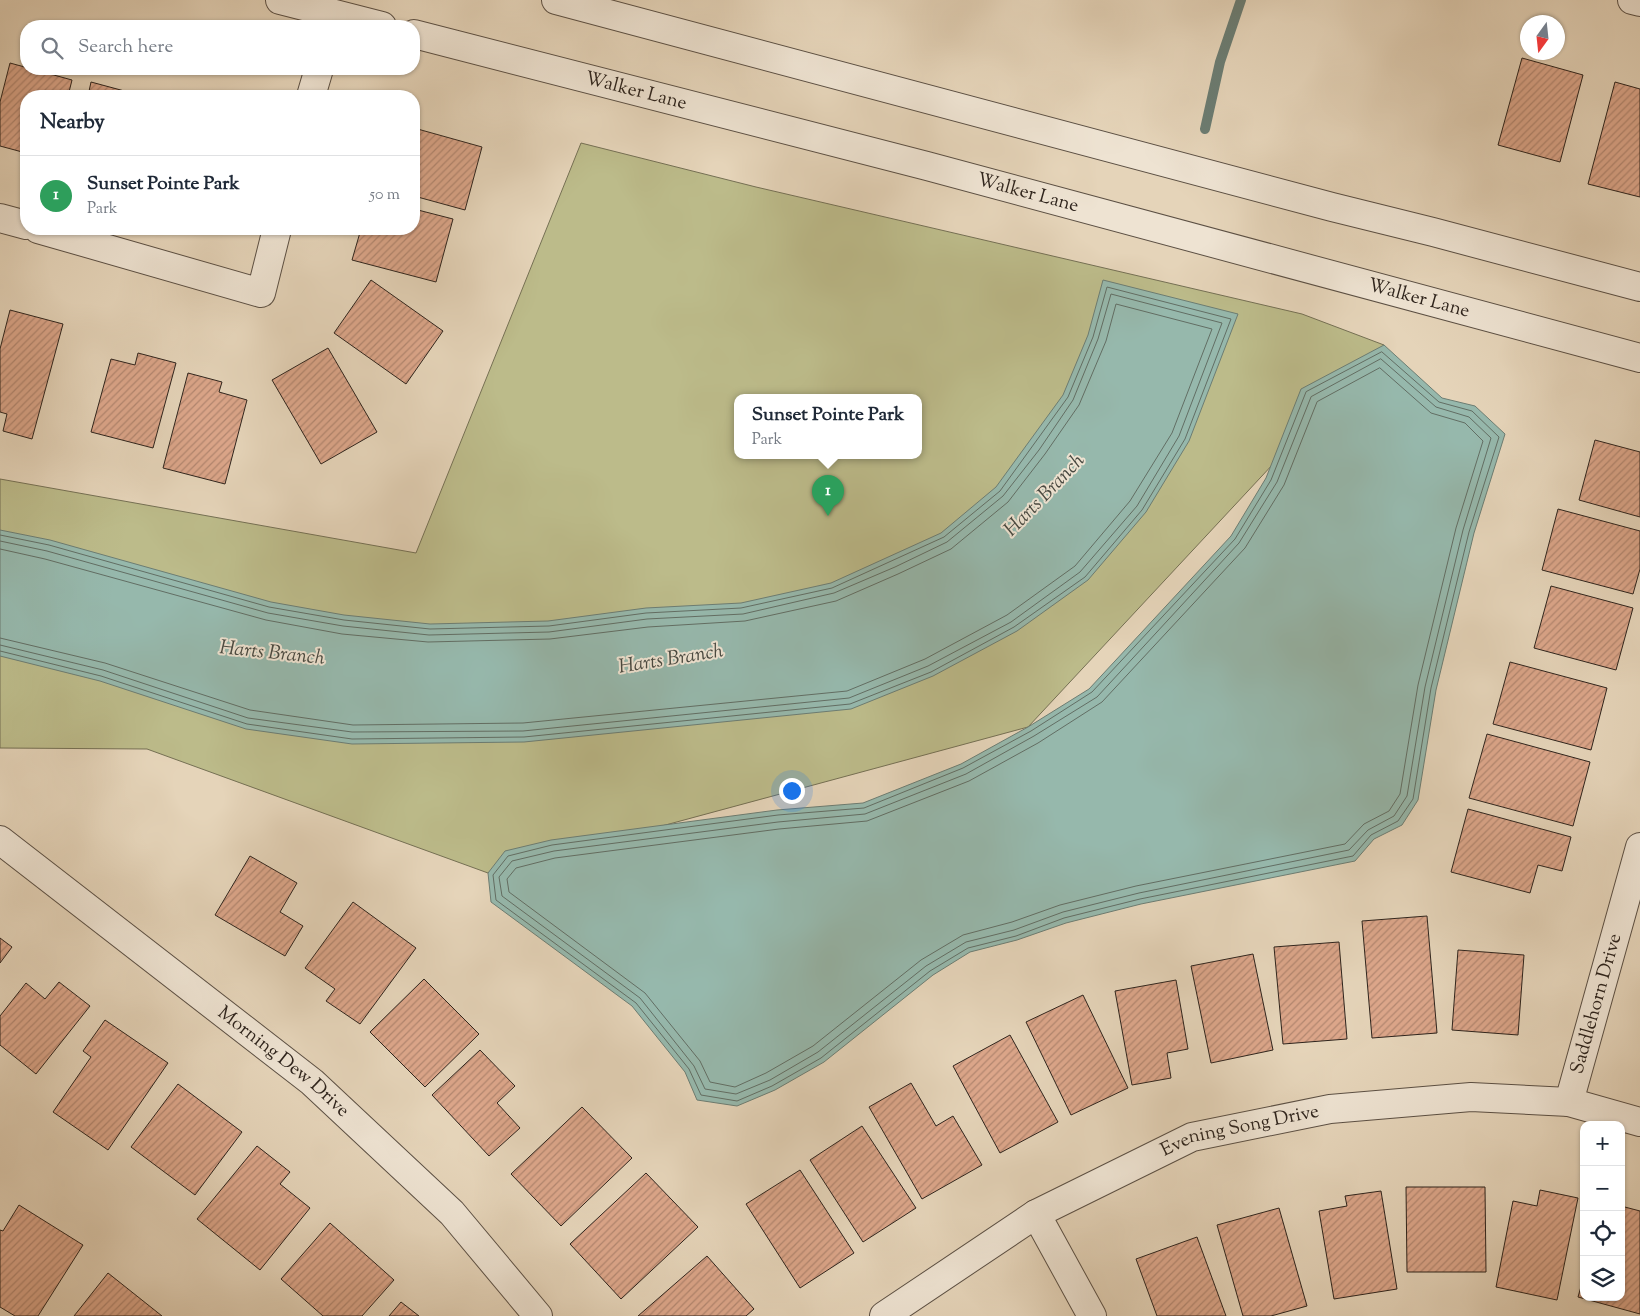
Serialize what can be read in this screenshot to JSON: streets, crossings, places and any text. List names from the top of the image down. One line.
{"streets":{"street":["Walker Lane","Saddlehorn Drive","Morning Dew Drive","Evening Song Drive"]},"crossings":[["Saddlehorn Drive","Evening Song Drive"]],"water":["Harts Branch"],"north":"bottom","page":{"search":"Search here","heading":"Nearby","list":[{"mark":"1","name":"Sunset Pointe Park","note":"Park","value":"50 m"}],"popup":["Sunset Pointe Park","Park"],"pins":"1","map_buttons":["+","−"]}}
